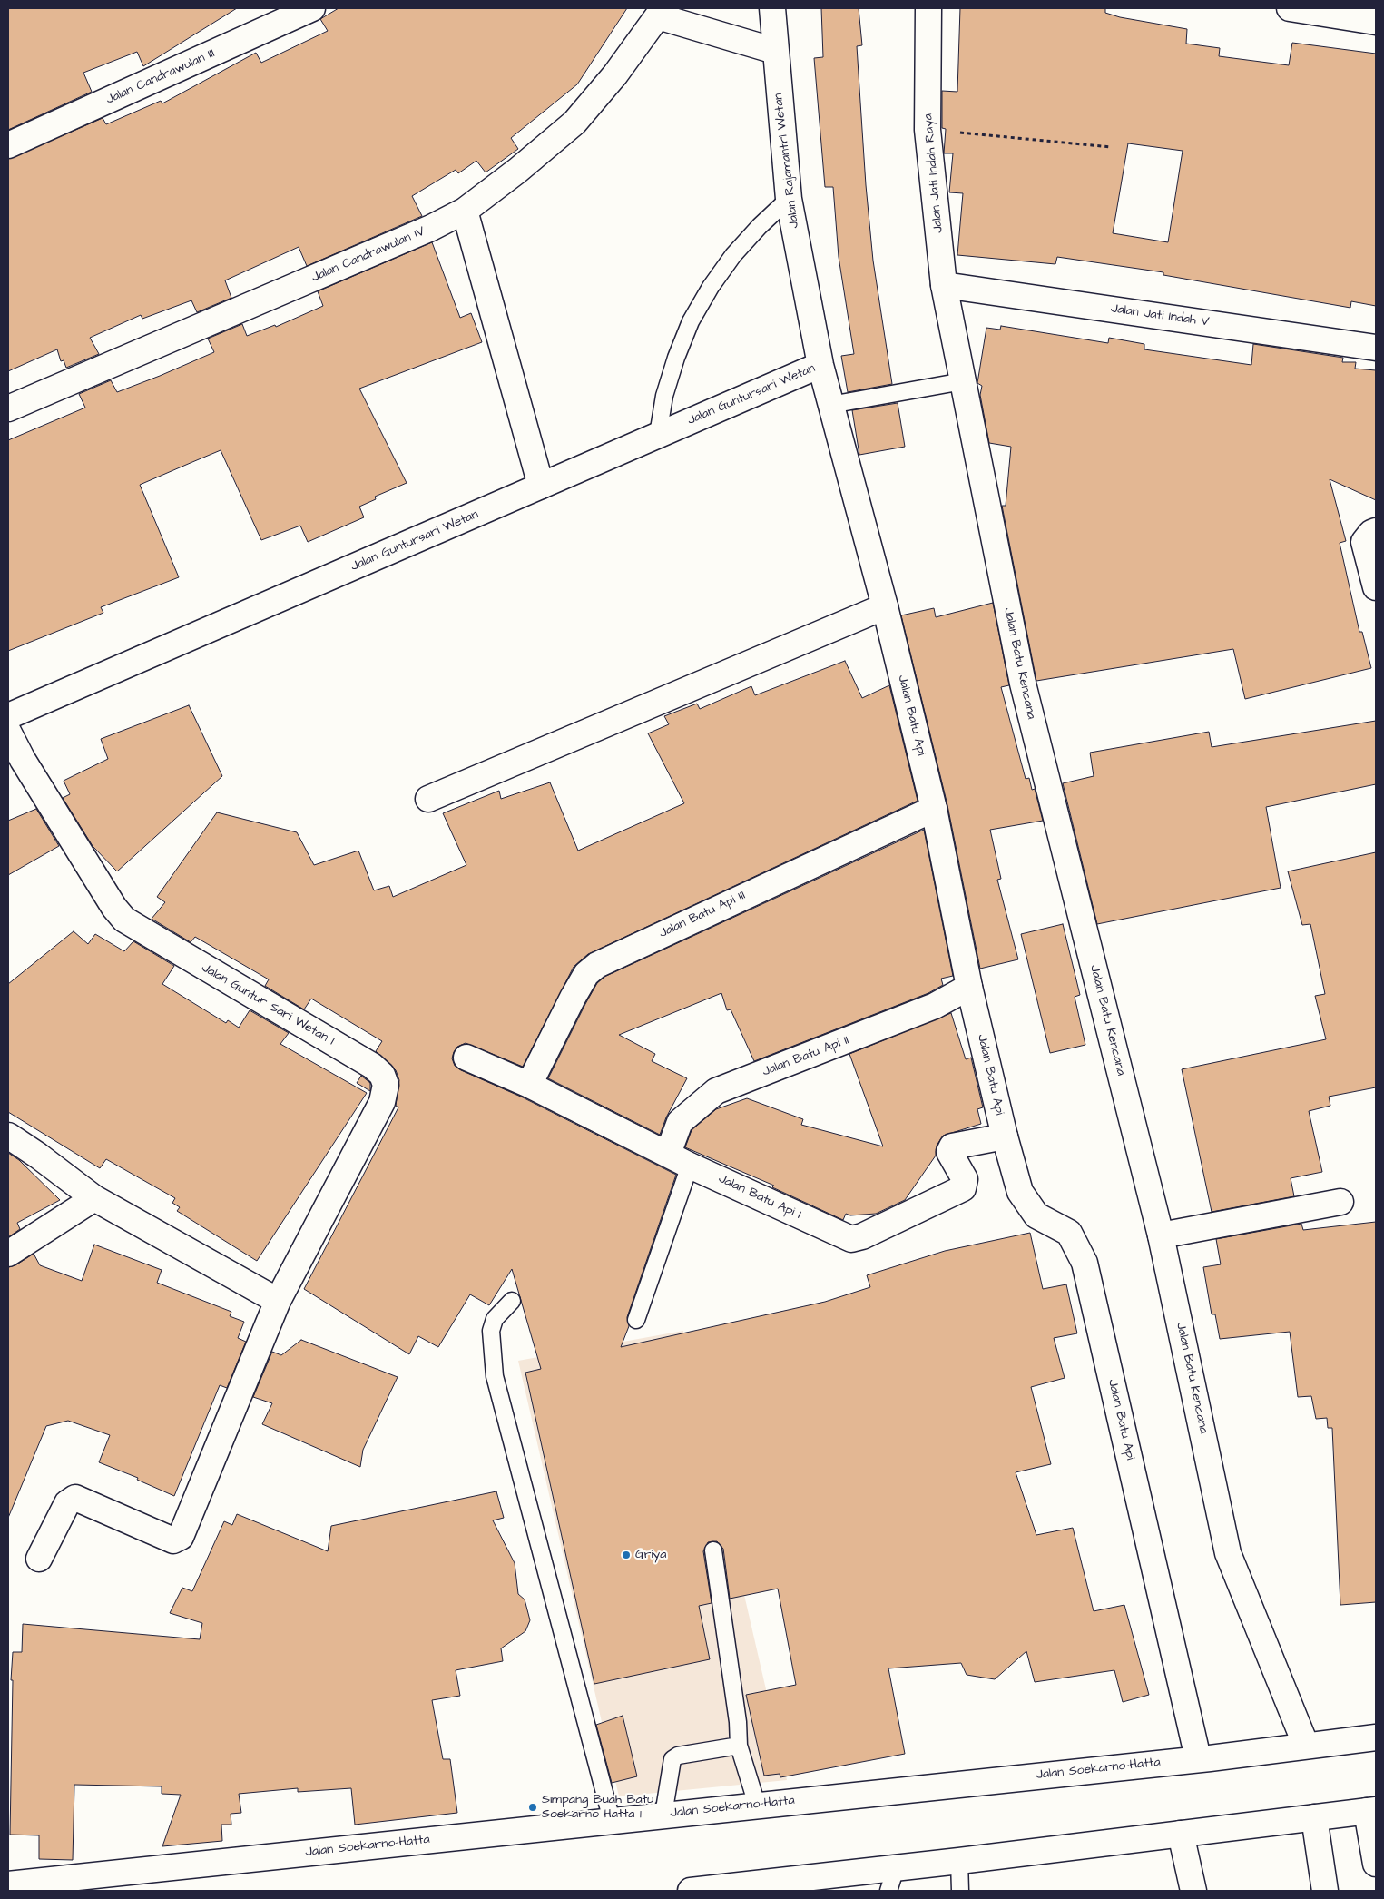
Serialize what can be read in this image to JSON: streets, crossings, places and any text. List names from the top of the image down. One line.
{"streets":{"main road":["Jalan Candrawulan III","Jalan Rajamantri Wetan","Jalan Jati Indah Raya","Jalan Candrawulan IV","Jalan Jati Indah V","Jalan Guntursari Wetan","Jalan Batu Kencana","Jalan Batu Api","Jalan Batu Api III","Jalan Guntur Sari Wetan I","Jalan Batu Api II","Jalan Batu Api I","Jalan Soekarno-Hatta"]},"crossings":[["Jalan Rajamantri Wetan","Jalan Guntursari Wetan"],["Jalan Rajamantri Wetan","Jalan Batu Api"],["Jalan Jati Indah Raya","Jalan Jati Indah V"],["Jalan Jati Indah Raya","Jalan Batu Kencana"],["Jalan Jati Indah V","Jalan Batu Kencana"],["Jalan Guntursari Wetan","Jalan Batu Api"],["Jalan Batu Kencana","Jalan Soekarno-Hatta"],["Jalan Batu Api","Jalan Batu Api III"],["Jalan Batu Api","Jalan Batu Api II"],["Jalan Batu Api","Jalan Batu Api I"],["Jalan Batu Api","Jalan Soekarno-Hatta"],["Jalan Batu Api III","Jalan Batu Api I"],["Jalan Batu Api II","Jalan Batu Api I"]],"places":["Griya","Simpang Buah Batu Soekarno Hatta 1"]}
